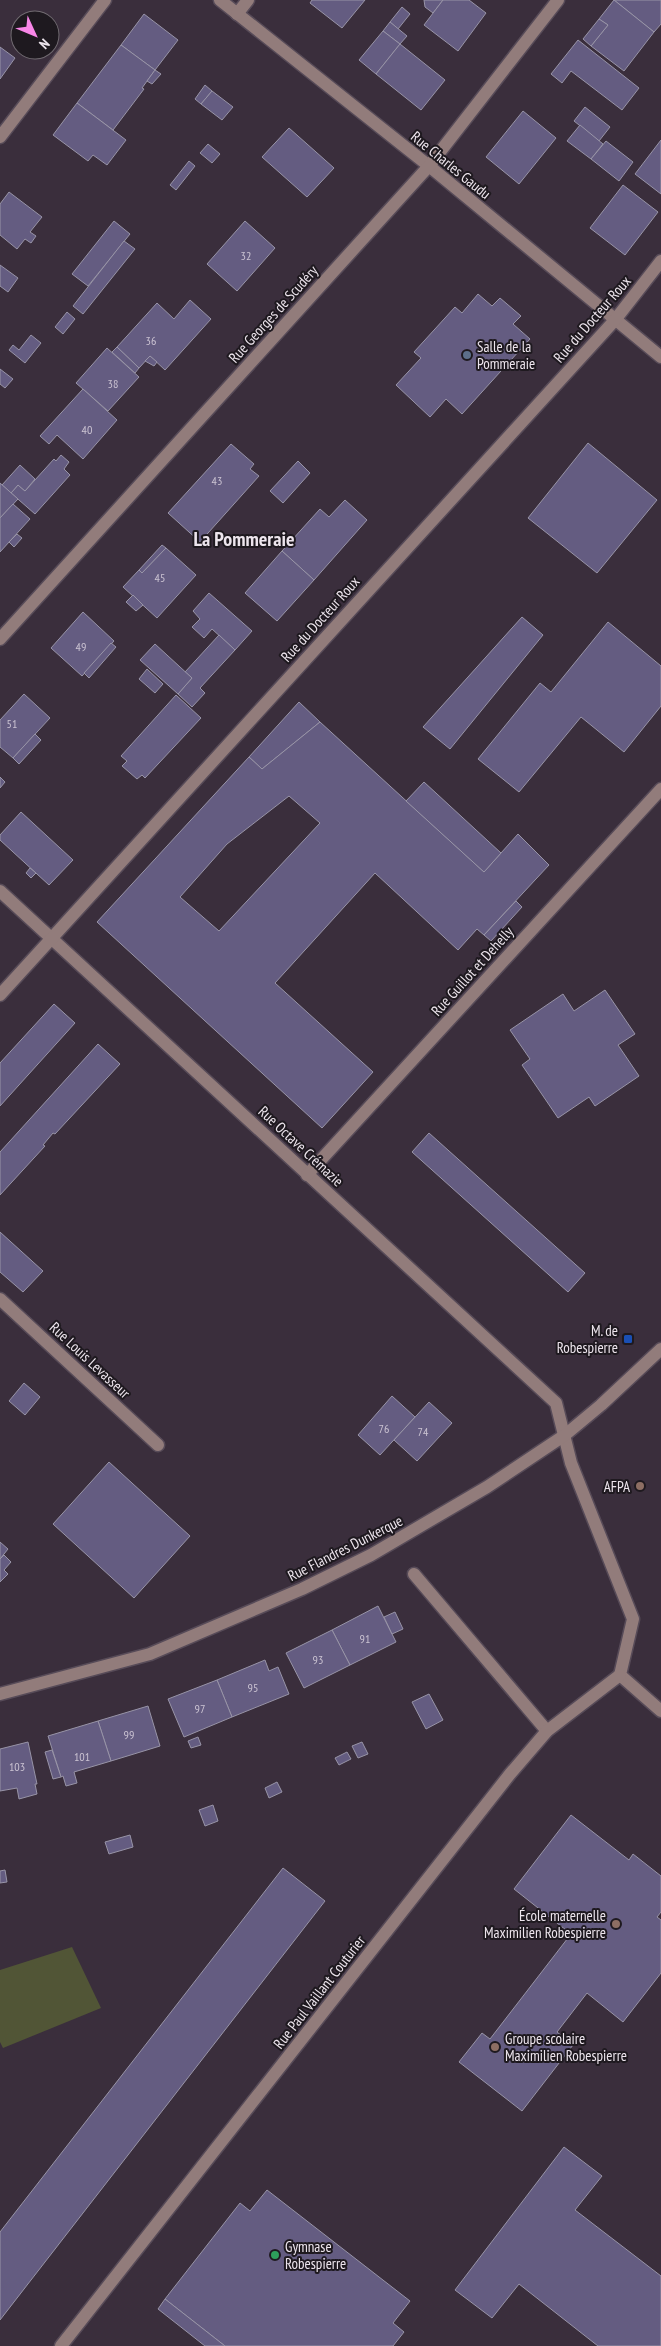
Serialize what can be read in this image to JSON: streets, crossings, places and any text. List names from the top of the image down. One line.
{"streets":{"street":["Rue Charles Gaudu","Rue Georges de Scudéry","Rue du Docteur Roux","Rue Guillot et Dehelly","Rue Octave Crémazie","Rue Louis Levasseur","Rue Flandres Dunkerque","Rue Paul Vaillant Couturier"]},"crossings":[["Rue Charles Gaudu","Rue Georges de Scudéry"],["Rue Charles Gaudu","Rue du Docteur Roux"],["Rue du Docteur Roux","Rue Octave Crémazie"],["Rue Guillot et Dehelly","Rue Octave Crémazie"],["Rue Octave Crémazie","Rue Flandres Dunkerque"],["Rue Octave Crémazie","Rue Paul Vaillant Couturier"]],"districts":["La Pommeraie"],"places":{"other":["Salle de la Pommeraie","AFPA","École maternelle Maximilien Robespierre","Groupe scolaire Maximilien Robespierre","Gymnase Robespierre"],"transit":["M. de Robespierre"]},"house_numbers":["32","36","38","40","43","45","49","51","76","74","91","93","95","97","99","101","103"],"north":"bottom right"}
